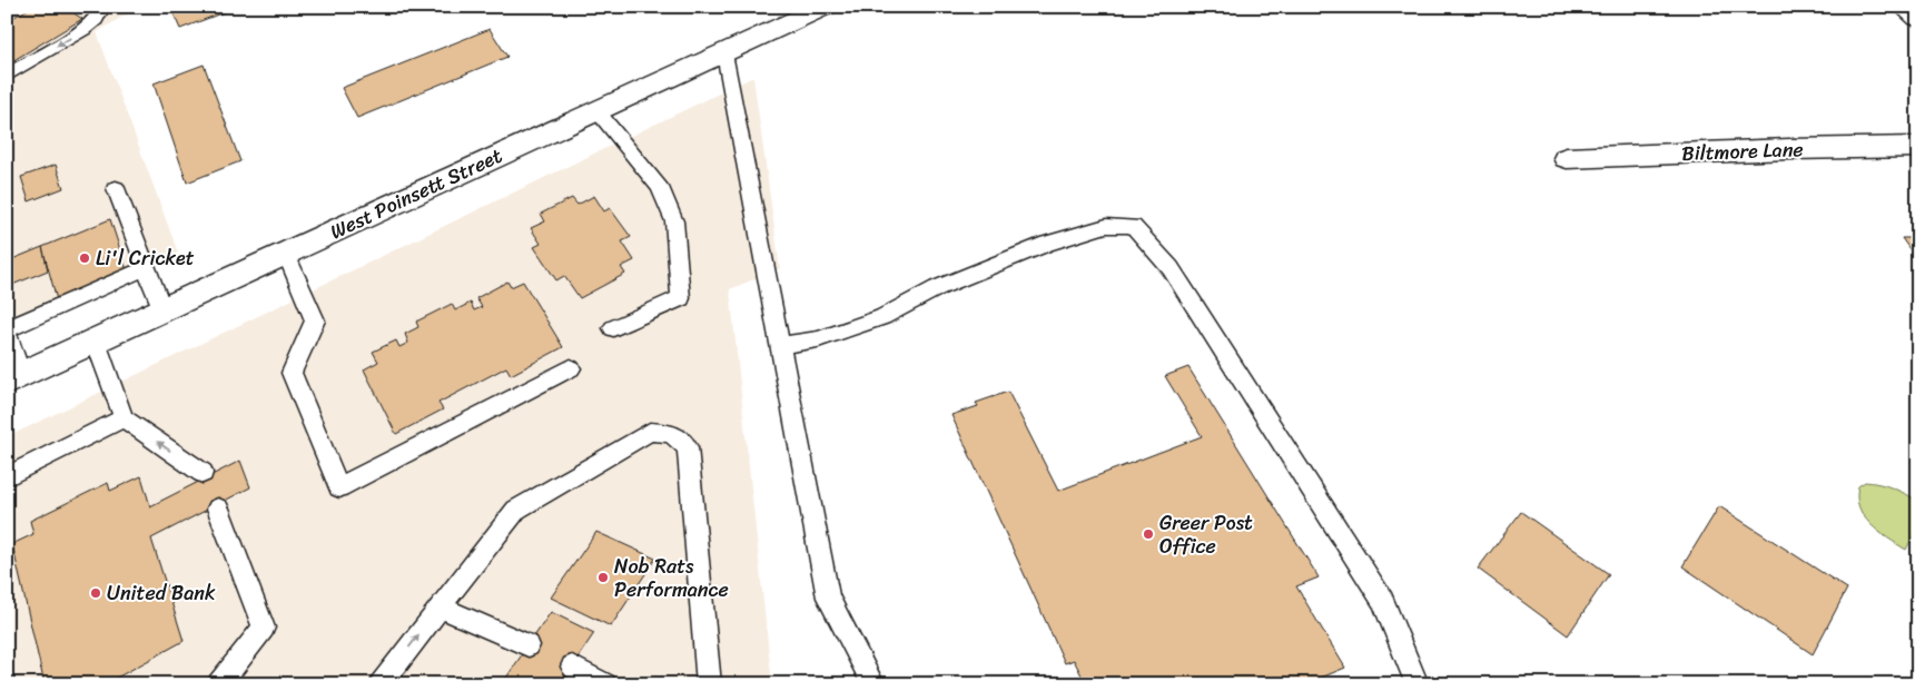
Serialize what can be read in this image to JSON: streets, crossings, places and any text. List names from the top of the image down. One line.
{"streets":{"main road":["Biltmore Lane","West Poinsett Street"]},"places":["Li'l Cricket","Greer Post Office","Nob Rats Performance","United Bank"]}
